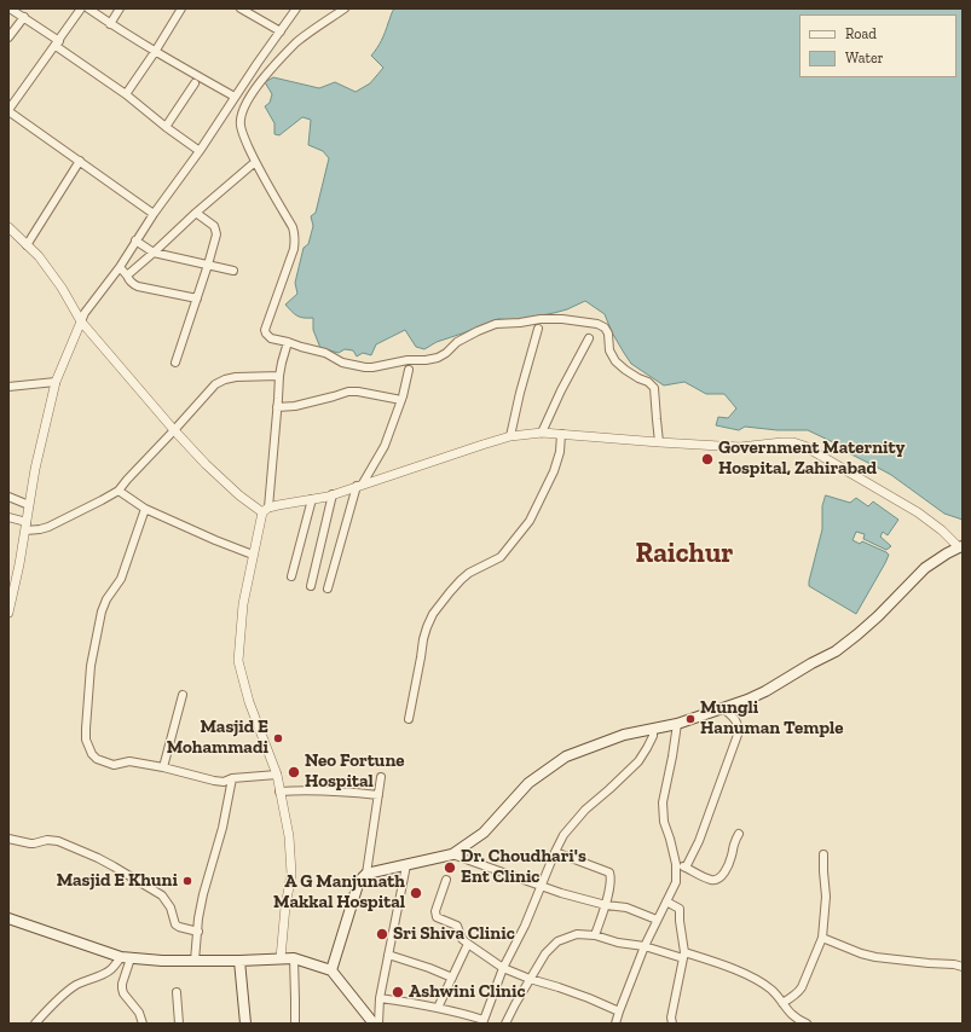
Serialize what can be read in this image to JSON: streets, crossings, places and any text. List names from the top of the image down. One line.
{"districts":["Raichur"],"places":["Government Maternity Hospital, Zahirabad","Mungli Hanuman Temple","Masjid E Mohammadi","Neo Fortune Hospital","Dr. Choudhari's Ent Clinic","Masjid E Khuni","A G Manjunath Makkal Hospital","Sri Shiva Clinic","Ashwini Clinic"],"legend":["Road","Water"]}
